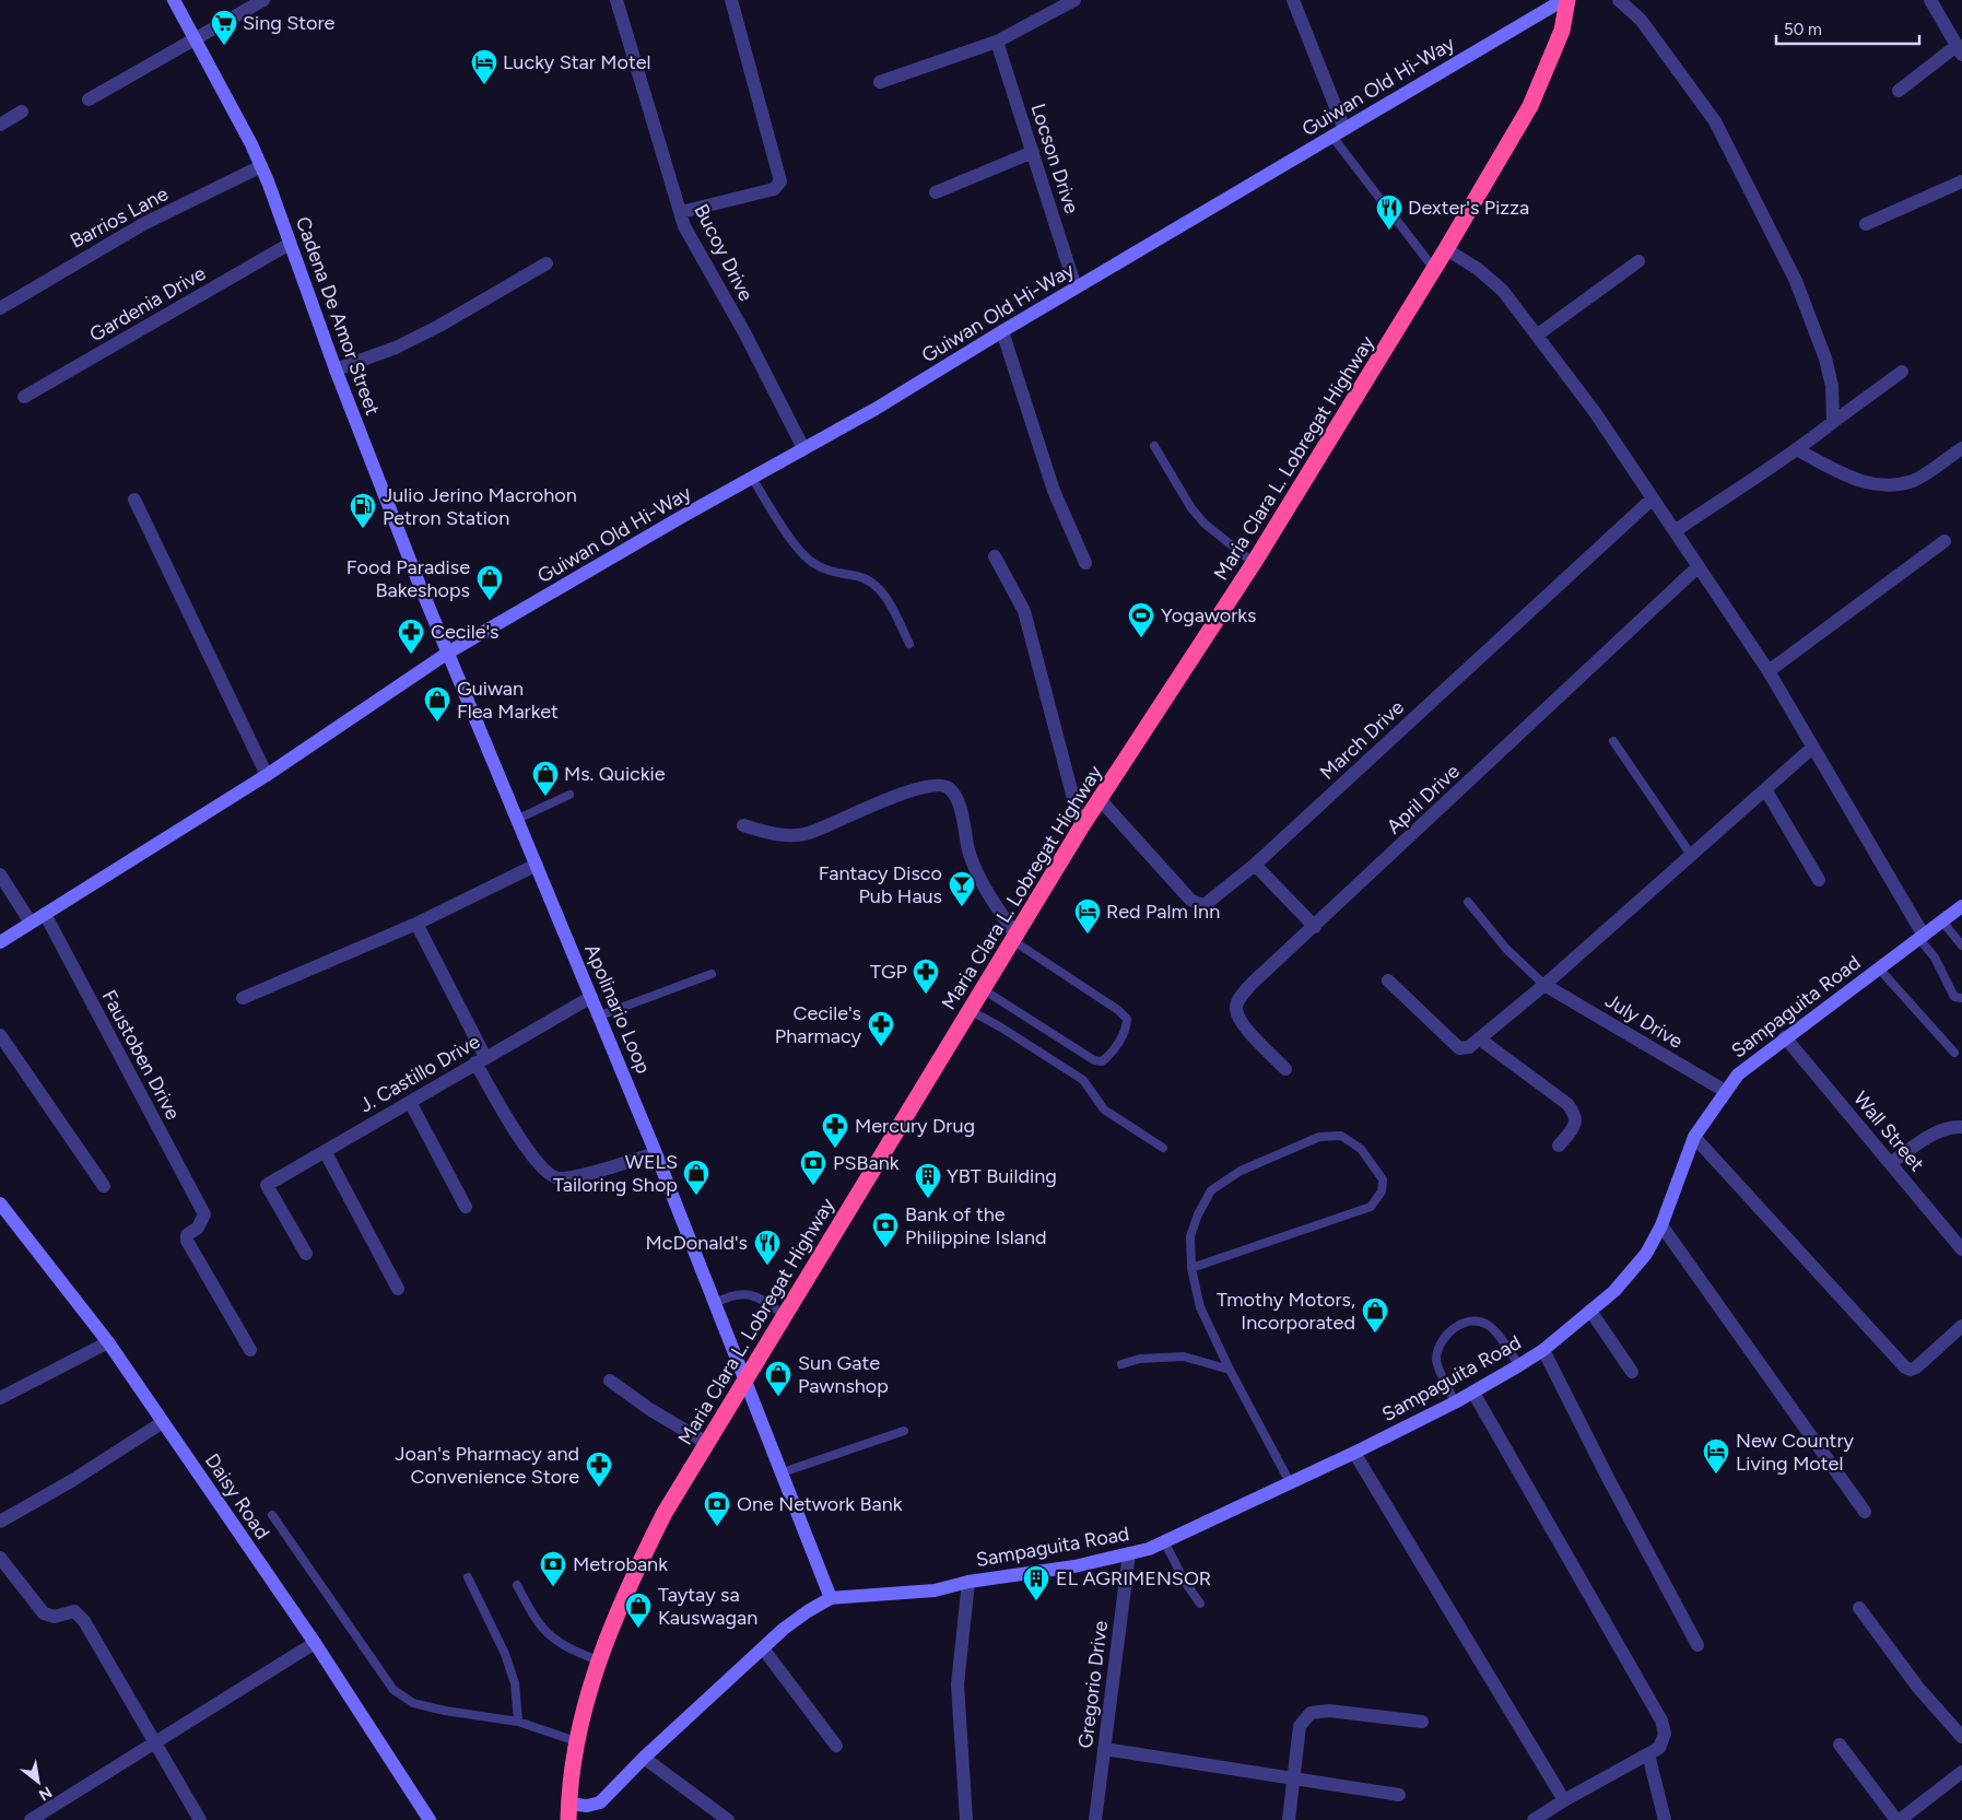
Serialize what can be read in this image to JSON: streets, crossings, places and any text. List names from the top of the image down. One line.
{"streets":{"highway":["Maria Clara L. Lobregat Highway"],"street":["Guiwan Old Hi-Way","Locson Drive","Barrios Lane","Bucoy Drive","Gardenia Drive","Cadena De Amor Street","March Drive","April Drive","Sampaguita Road","Apolinario Loop","July Drive","Faustoben Drive","J. Castillo Drive","Wall Street","Daisy Road","Gregorio Drive"]},"crossings":[["Guiwan Old Hi-Way","Locson Drive"],["Guiwan Old Hi-Way","Bucoy Drive"],["Guiwan Old Hi-Way","Cadena De Amor Street"],["Guiwan Old Hi-Way","Apolinario Loop"],["Guiwan Old Hi-Way","Faustoben Drive"],["Barrios Lane","Cadena De Amor Street"],["Gardenia Drive","Cadena De Amor Street"],["Cadena De Amor Street","Apolinario Loop"],["Maria Clara L. Lobregat Highway","March Drive"],["Maria Clara L. Lobregat Highway","Sampaguita Road"],["Maria Clara L. Lobregat Highway","Apolinario Loop"],["Sampaguita Road","July Drive"],["Sampaguita Road","Wall Street"],["Sampaguita Road","Gregorio Drive"],["Apolinario Loop","J. Castillo Drive"]],"places":{"supermarket":["Sing Store"],"hotel":["Lucky Star Motel","Red Palm Inn","New Country Living Motel"],"restaurant":["Dexter's Pizza","McDonald's"],"fuel station":["Julio Jerino Macrohon Petron Station"],"shop":["Food Paradise Bakeshops","Guiwan Flea Market","Ms. Quickie","WELS Tailoring Shop","Tmothy Motors, Incorporated","Sun Gate Pawnshop","Taytay sa Kauswagan"],"sports":["Yogaworks"],"pharmacy":["Cecile's","TGP","Cecile's Pharmacy","Mercury Drug","Joan's Pharmacy and Convenience Store"],"bar":["Fantacy Disco Pub Haus"],"bank":["PSBank","Bank of the Philippine Island","One Network Bank","Metrobank"],"building":["YBT Building","EL AGRIMENSOR"]},"scale_bar":"50 m","north":"bottom right"}
